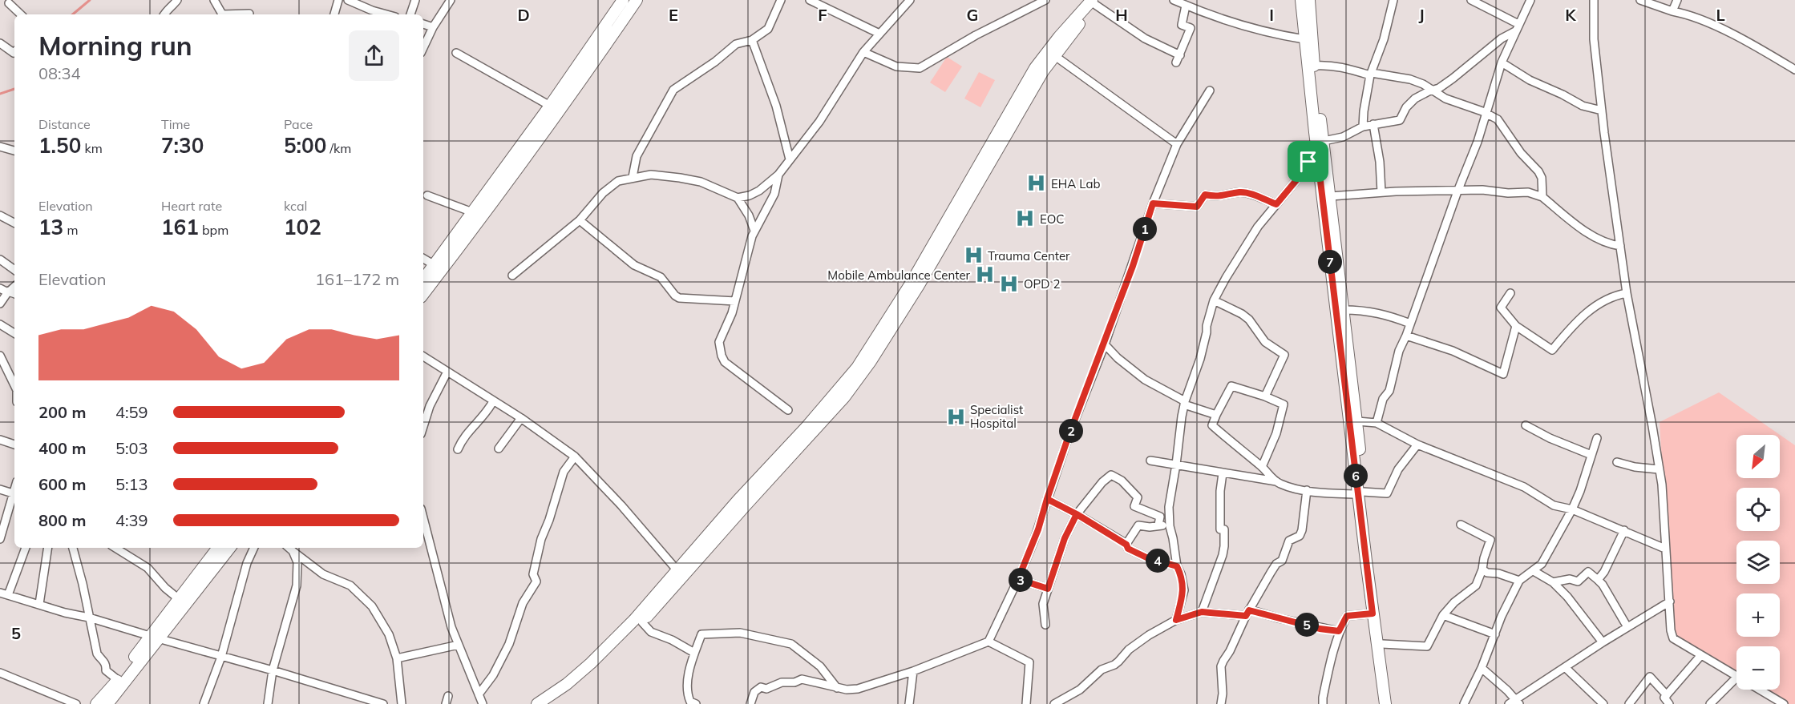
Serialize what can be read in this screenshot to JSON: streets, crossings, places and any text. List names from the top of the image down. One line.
{"places":{"hospital":["EHA Lab","EOC","Trauma Center","Mobile Ambulance Center","OPD 2","Specialist Hospital"]},"north":"bottom left","page":{"heading":["Morning run","08:34"],"stats":[["Distance","1.50 km"],["Time","7:30"],["Pace","5:00 /km"],["Elevation","13 m"],["Heart rate","161 bpm"],["kcal","102"]],"pins":["1","7","2","6","4","3","5"],"chart":["Elevation","161–172 m"],"list":[{"name":"200 m","note":"4:59"},{"name":"400 m","note":"5:03"},{"name":"600 m","note":"5:13"},{"name":"800 m","note":"4:39"}],"map_buttons":["+","−"]},"grid":{"columns":["D","E","F","G","H","I","J","K","L"],"rows":["5"]}}
